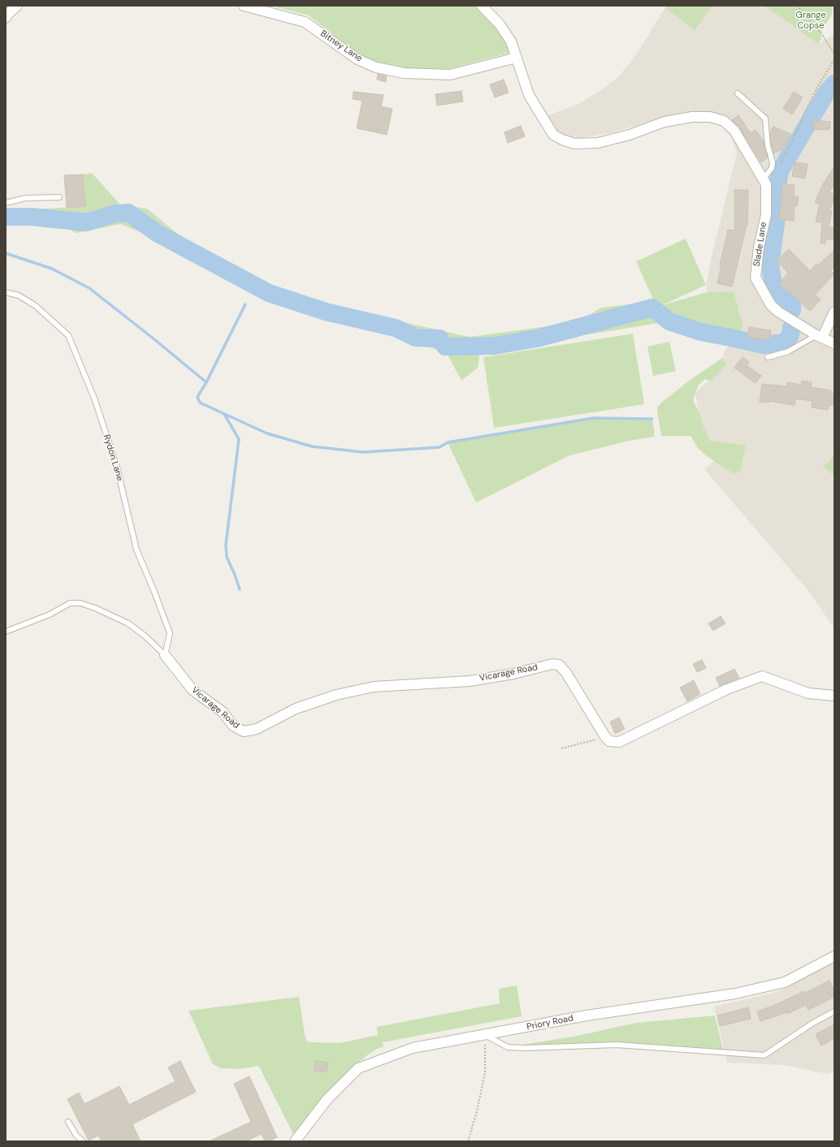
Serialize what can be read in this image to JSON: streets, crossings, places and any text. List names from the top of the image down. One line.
{"streets":{"street":["Bitney Lane","Slade Lane","Vicarage Road","Priory Road"],"lane":["Rydon Lane"]},"crossings":[["Rydon Lane","Vicarage Road"]],"parks":["Grange Copse"]}
